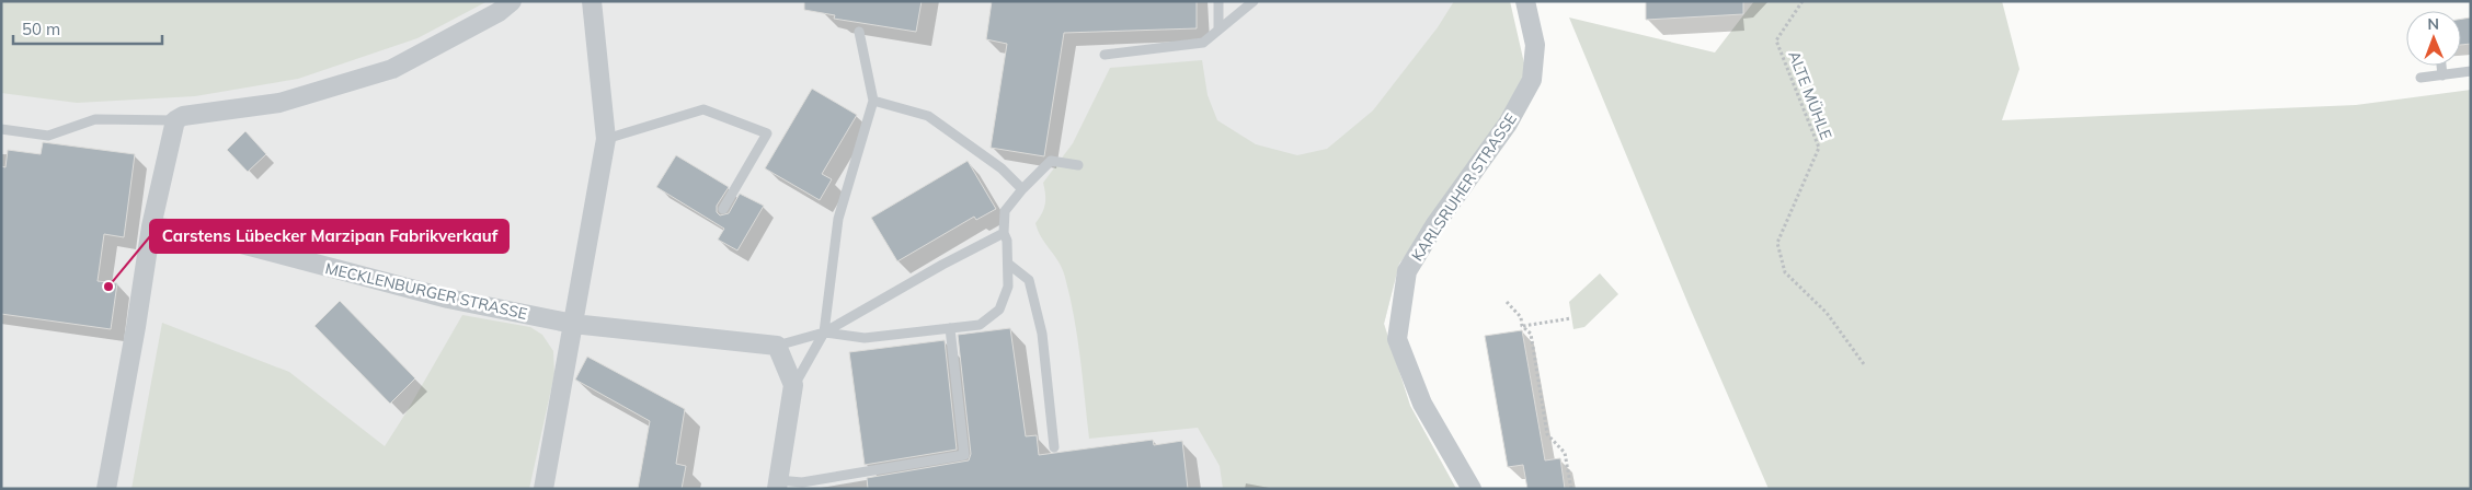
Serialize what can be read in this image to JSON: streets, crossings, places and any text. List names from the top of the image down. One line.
{"streets":{"street":["KARLSRUHER STRASSE","MECKLENBURGER STRASSE"],"path":["ALTE MÜHLE"]},"places":["Carstens Lübecker Marzipan Fabrikverkauf"],"scale_bar":"50 m","north":"top"}
